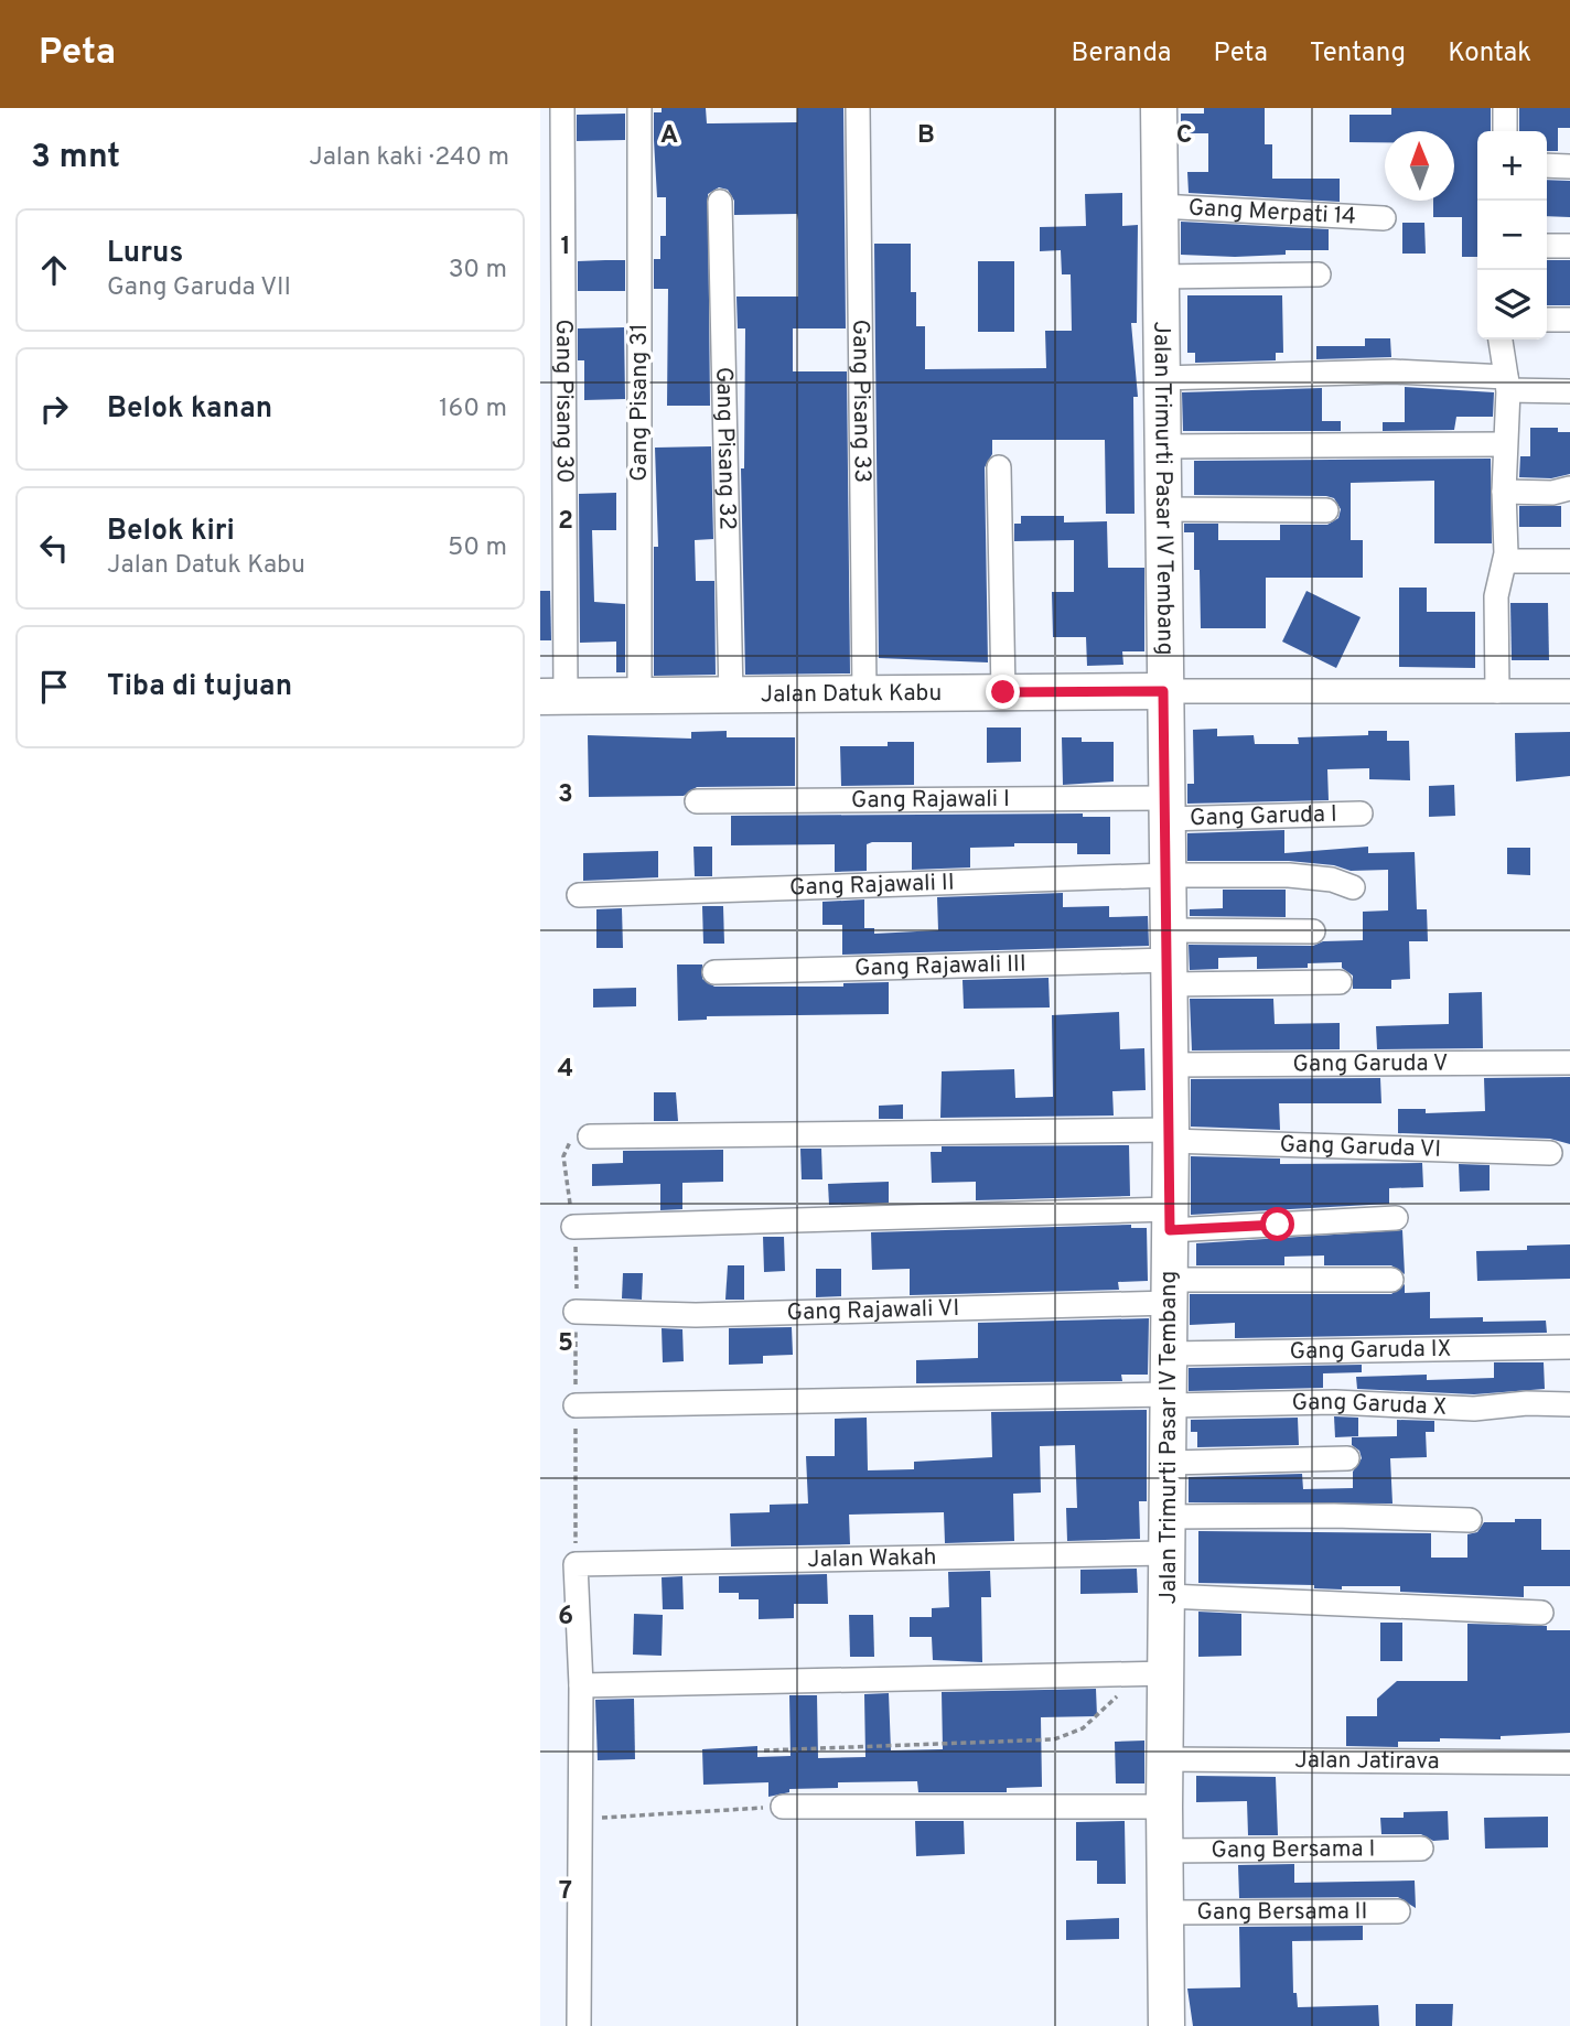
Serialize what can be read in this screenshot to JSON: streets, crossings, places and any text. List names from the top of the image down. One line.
{"streets":{"street":["Gang Merpati 14","Gang Pisang 33","Gang Pisang 30","Gang Pisang 31","Gang Pisang 32","Jalan Trimurti Pasar IV Tembang","Jalan Datuk Kabu","Gang Rajawali I","Gang Garuda I","Gang Rajawali II","Gang Rajawali III","Gang Garuda V","Gang Garuda VI","Gang Rajawali VI","Gang Garuda IX","Gang Garuda X","Jalan Wakah","Jalan Jatirava","Gang Bersama I","Gang Bersama II"]},"crossings":[["Gang Merpati 14","Jalan Trimurti Pasar IV Tembang"],["Gang Pisang 33","Jalan Datuk Kabu"],["Gang Pisang 30","Jalan Datuk Kabu"],["Gang Pisang 31","Jalan Datuk Kabu"],["Gang Pisang 32","Jalan Datuk Kabu"],["Jalan Trimurti Pasar IV Tembang","Jalan Datuk Kabu"],["Jalan Trimurti Pasar IV Tembang","Gang Rajawali I"],["Jalan Trimurti Pasar IV Tembang","Gang Garuda I"],["Jalan Trimurti Pasar IV Tembang","Gang Rajawali II"],["Jalan Trimurti Pasar IV Tembang","Gang Rajawali III"],["Jalan Trimurti Pasar IV Tembang","Gang Garuda V"],["Jalan Trimurti Pasar IV Tembang","Gang Garuda VI"],["Jalan Trimurti Pasar IV Tembang","Gang Rajawali VI"],["Jalan Trimurti Pasar IV Tembang","Gang Garuda IX"],["Jalan Trimurti Pasar IV Tembang","Gang Garuda X"],["Jalan Trimurti Pasar IV Tembang","Jalan Wakah"],["Jalan Trimurti Pasar IV Tembang","Jalan Jatirava"],["Jalan Trimurti Pasar IV Tembang","Gang Bersama I"],["Jalan Trimurti Pasar IV Tembang","Gang Bersama II"],["Gang Rajawali I","Gang Garuda I"]],"north":"top","page":{"header":"Peta","nav":["Beranda","Peta","Tentang","Kontak"],"heading":["3 mnt","Jalan kaki · 240 m"],"map_buttons":["+","−"],"list":[["Lurus","Gang Garuda VII","30 m"],["Belok kanan","160 m"],["Belok kiri","Jalan Datuk Kabu","50 m"],"Tiba di tujuan"]},"grid":{"columns":["A","B","C"],"rows":["1","2","3","4","5","6","7"]}}
